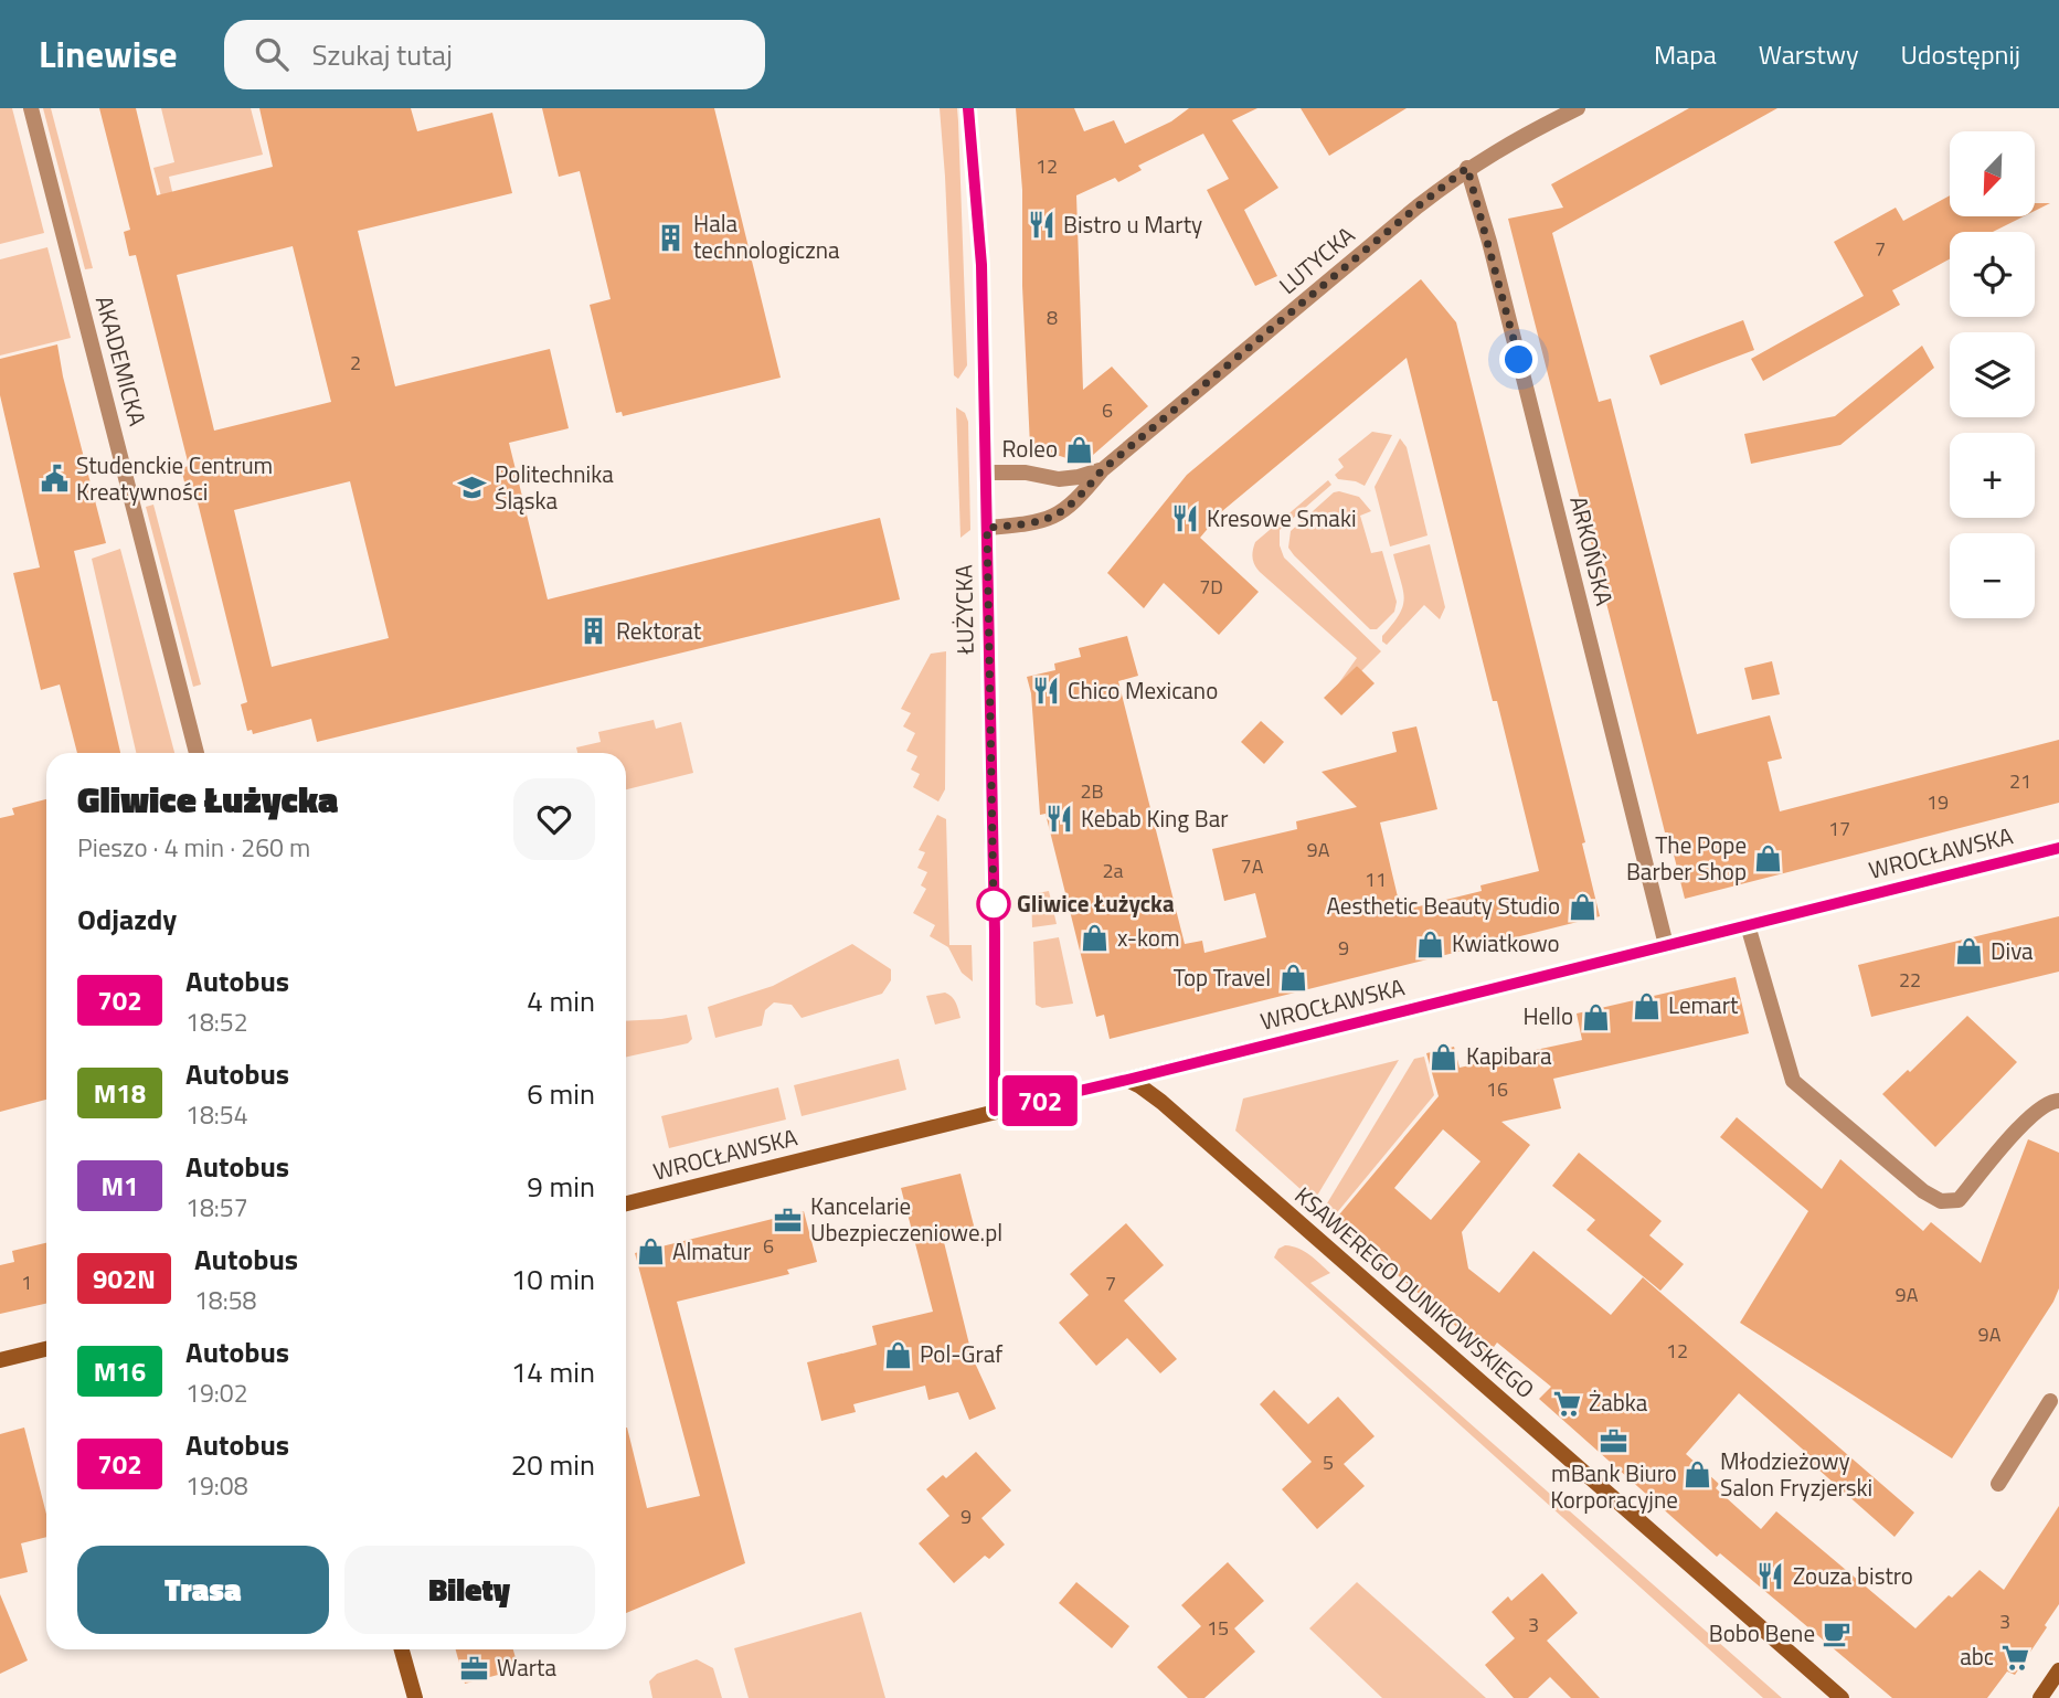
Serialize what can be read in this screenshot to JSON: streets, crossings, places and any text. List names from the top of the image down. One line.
{"streets":{"street":["LUTYCKA","AKADEMICKA","ARKOŃSKA","ŁUŻYCKA","WROCŁAWSKA","KSAWEREGO DUNIKOWSKIEGO"]},"crossings":[["LUTYCKA","ARKOŃSKA"],["LUTYCKA","ŁUŻYCKA"],["ARKOŃSKA","WROCŁAWSKA"],["ŁUŻYCKA","WROCŁAWSKA"],["WROCŁAWSKA","KSAWEREGO DUNIKOWSKIEGO"]],"places":{"restaurant":["Bistro u Marty","Kresowe Smaki","Chico Mexicano","Kebab King Bar","Zouza bistro"],"building":["Hala technologiczna","Rektorat"],"shop":["Roleo","The Pope Barber Shop","Aesthetic Beauty Studio","x-kom","Kwiatkowo","Diva","Top Travel","Lemart","Hello","Kapibara","Almatur","Pol-Graf","Młodzieżowy Salon Fryzjerski"],"public building":["Studenckie Centrum Kreatywności"],"school or university":["Politechnika Śląska"],"other":["Gliwice Łużycka"],"office":["Kancelarie Ubezpieczeniowe.pl","mBank Biuro Korporacyjne","Warta"],"supermarket":["Żabka","abc"],"cafe":["Bobo Bene"]},"lines":["bus line 702"],"house_numbers":["12","7","8","2","6","7D","21","2B","19","17","9A","7A","2a","11","9","22","16","6","1","7","9A","9A","12","5","9","3","3","15"],"north":"bottom left","page":{"header":"Linewise","search":"Szukaj tutaj","nav":["Mapa","Warstwy","Udostępnij"],"on_map":"702","map_buttons":["+","−"],"heading":[["Gliwice Łużycka","Pieszo · 4 min · 260 m"],"Odjazdy"],"list":[{"mark":"702","name":"Autobus","note":"18:52","value":"4 min"},{"mark":"M18","name":"Autobus","note":"18:54","value":"6 min"},{"mark":"M1","name":"Autobus","note":"18:57","value":"9 min"},{"mark":"902N","name":"Autobus","note":"18:58","value":"10 min"},{"mark":"M16","name":"Autobus","note":"19:02","value":"14 min"},{"mark":"702","name":"Autobus","note":"19:08","value":"20 min"}],"buttons":["Trasa","Bilety"]}}
